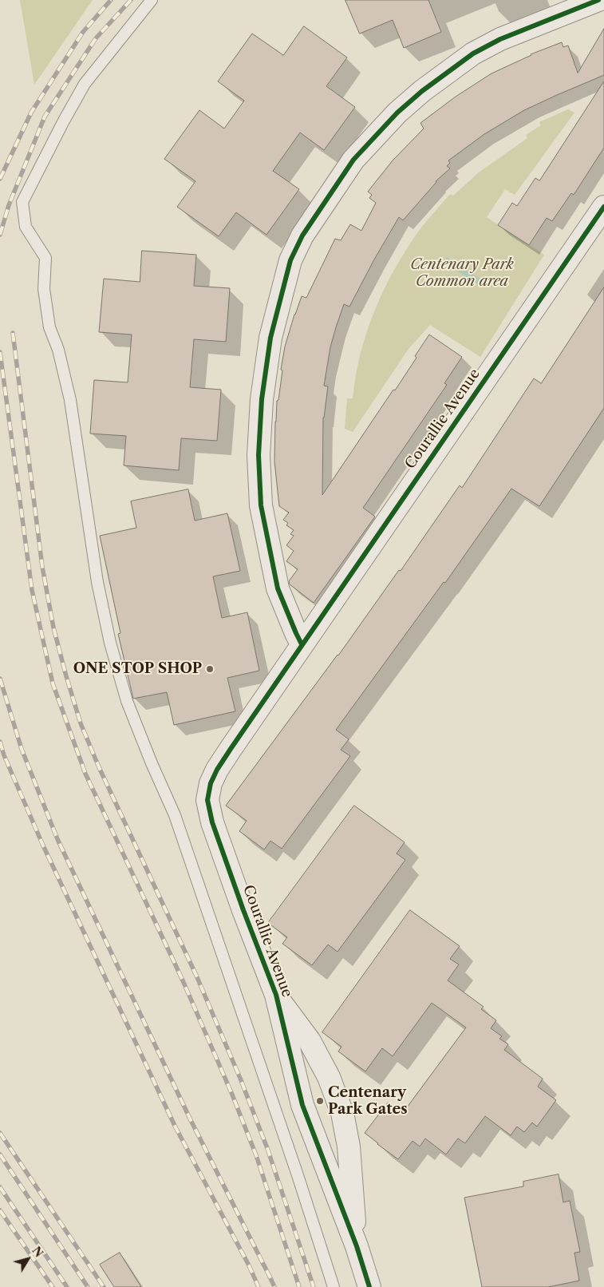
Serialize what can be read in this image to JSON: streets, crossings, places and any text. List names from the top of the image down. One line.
{"streets":{"street":["Courallie Avenue"]},"parks":["Centenary Park Common area"],"places":["ONE STOP SHOP","Centenary Park Gates"],"north":"top right"}
